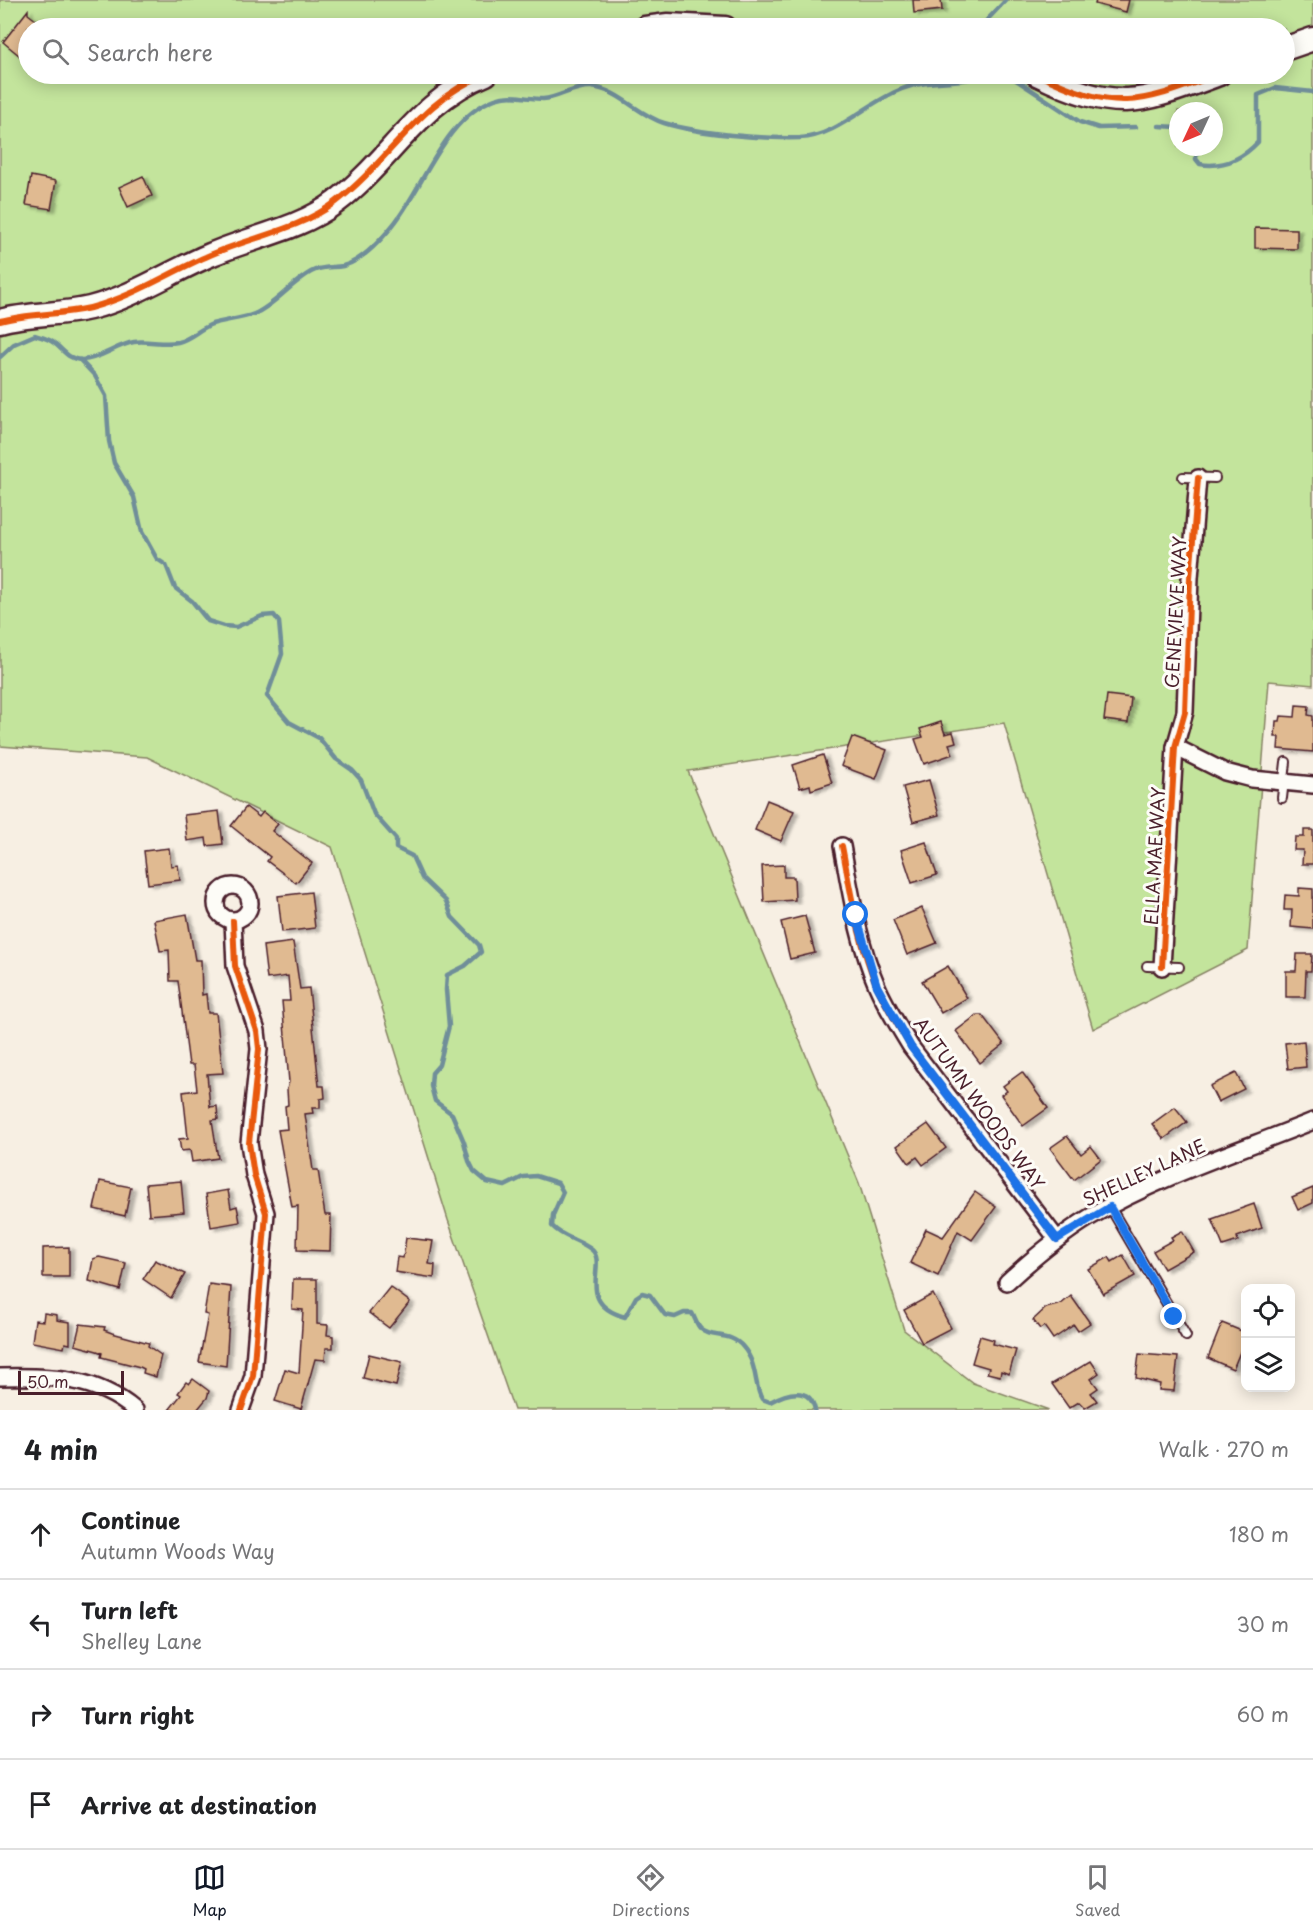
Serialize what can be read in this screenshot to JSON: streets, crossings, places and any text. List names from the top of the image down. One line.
{"streets":{"street":["GENEVIEVE WAY","ELLA MAE WAY","AUTUMN WOODS WAY","SHELLEY LANE"]},"crossings":[["GENEVIEVE WAY","ELLA MAE WAY"],["AUTUMN WOODS WAY","SHELLEY LANE"]],"scale_bar":"50 m","north":"bottom left","page":{"search":"Search here","scale":"50 m","heading":["4 min","Walk · 270 m"],"list":[["Continue","Autumn Woods Way","180 m"],["Turn left","Shelley Lane","30 m"],["Turn right","60 m"],"Arrive at destination"],"nav":["Map","Directions","Saved"]}}
